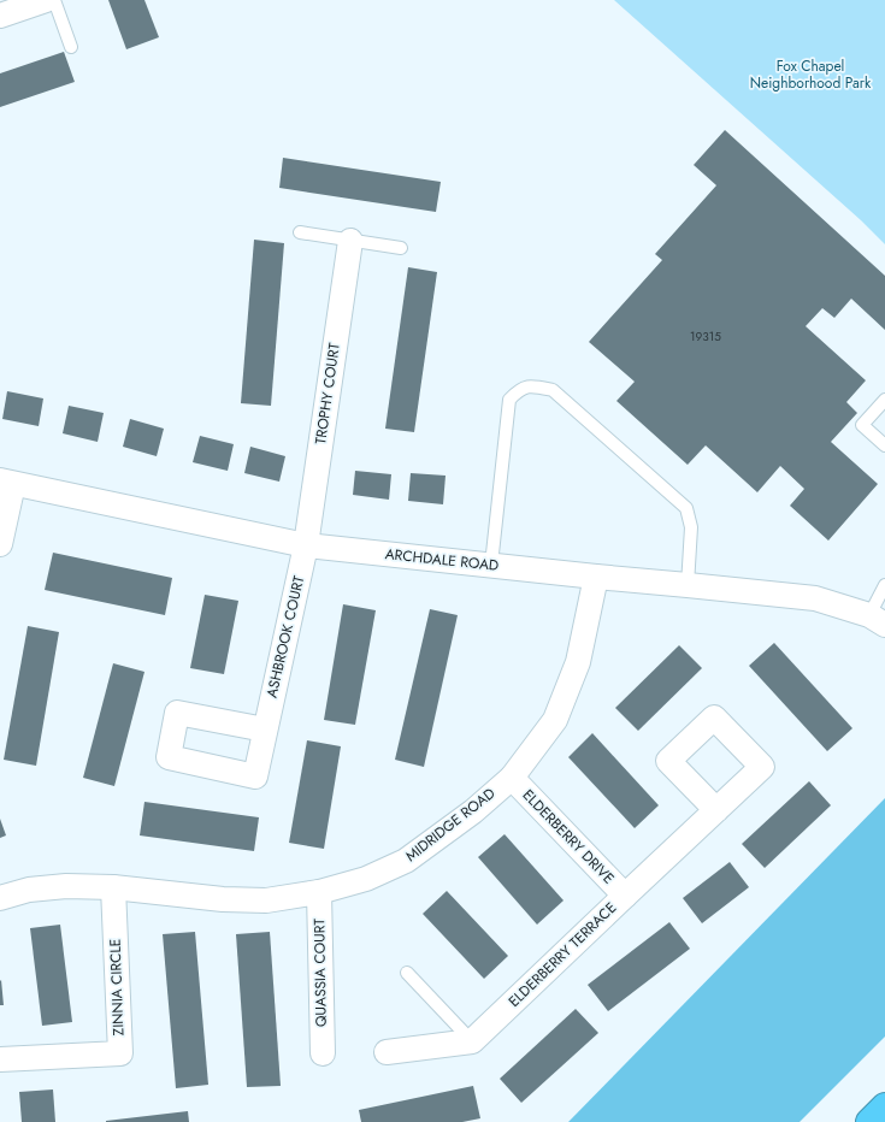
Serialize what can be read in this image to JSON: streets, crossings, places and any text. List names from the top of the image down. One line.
{"streets":{"street":["TROPHY COURT","ARCHDALE ROAD","ASHBROOK COURT","MIDRIDGE ROAD","ELDERBERRY DRIVE","ELDERBERRY TERRACE","QUASSIA COURT","ZINNIA CIRCLE"]},"crossings":[["TROPHY COURT","ARCHDALE ROAD"],["TROPHY COURT","ASHBROOK COURT"],["ARCHDALE ROAD","ASHBROOK COURT"],["ARCHDALE ROAD","MIDRIDGE ROAD"],["MIDRIDGE ROAD","ELDERBERRY DRIVE"],["MIDRIDGE ROAD","QUASSIA COURT"],["MIDRIDGE ROAD","ZINNIA CIRCLE"],["ELDERBERRY DRIVE","ELDERBERRY TERRACE"]],"parks":["Fox Chapel Neighborhood Park"],"house_numbers":["19315"]}
